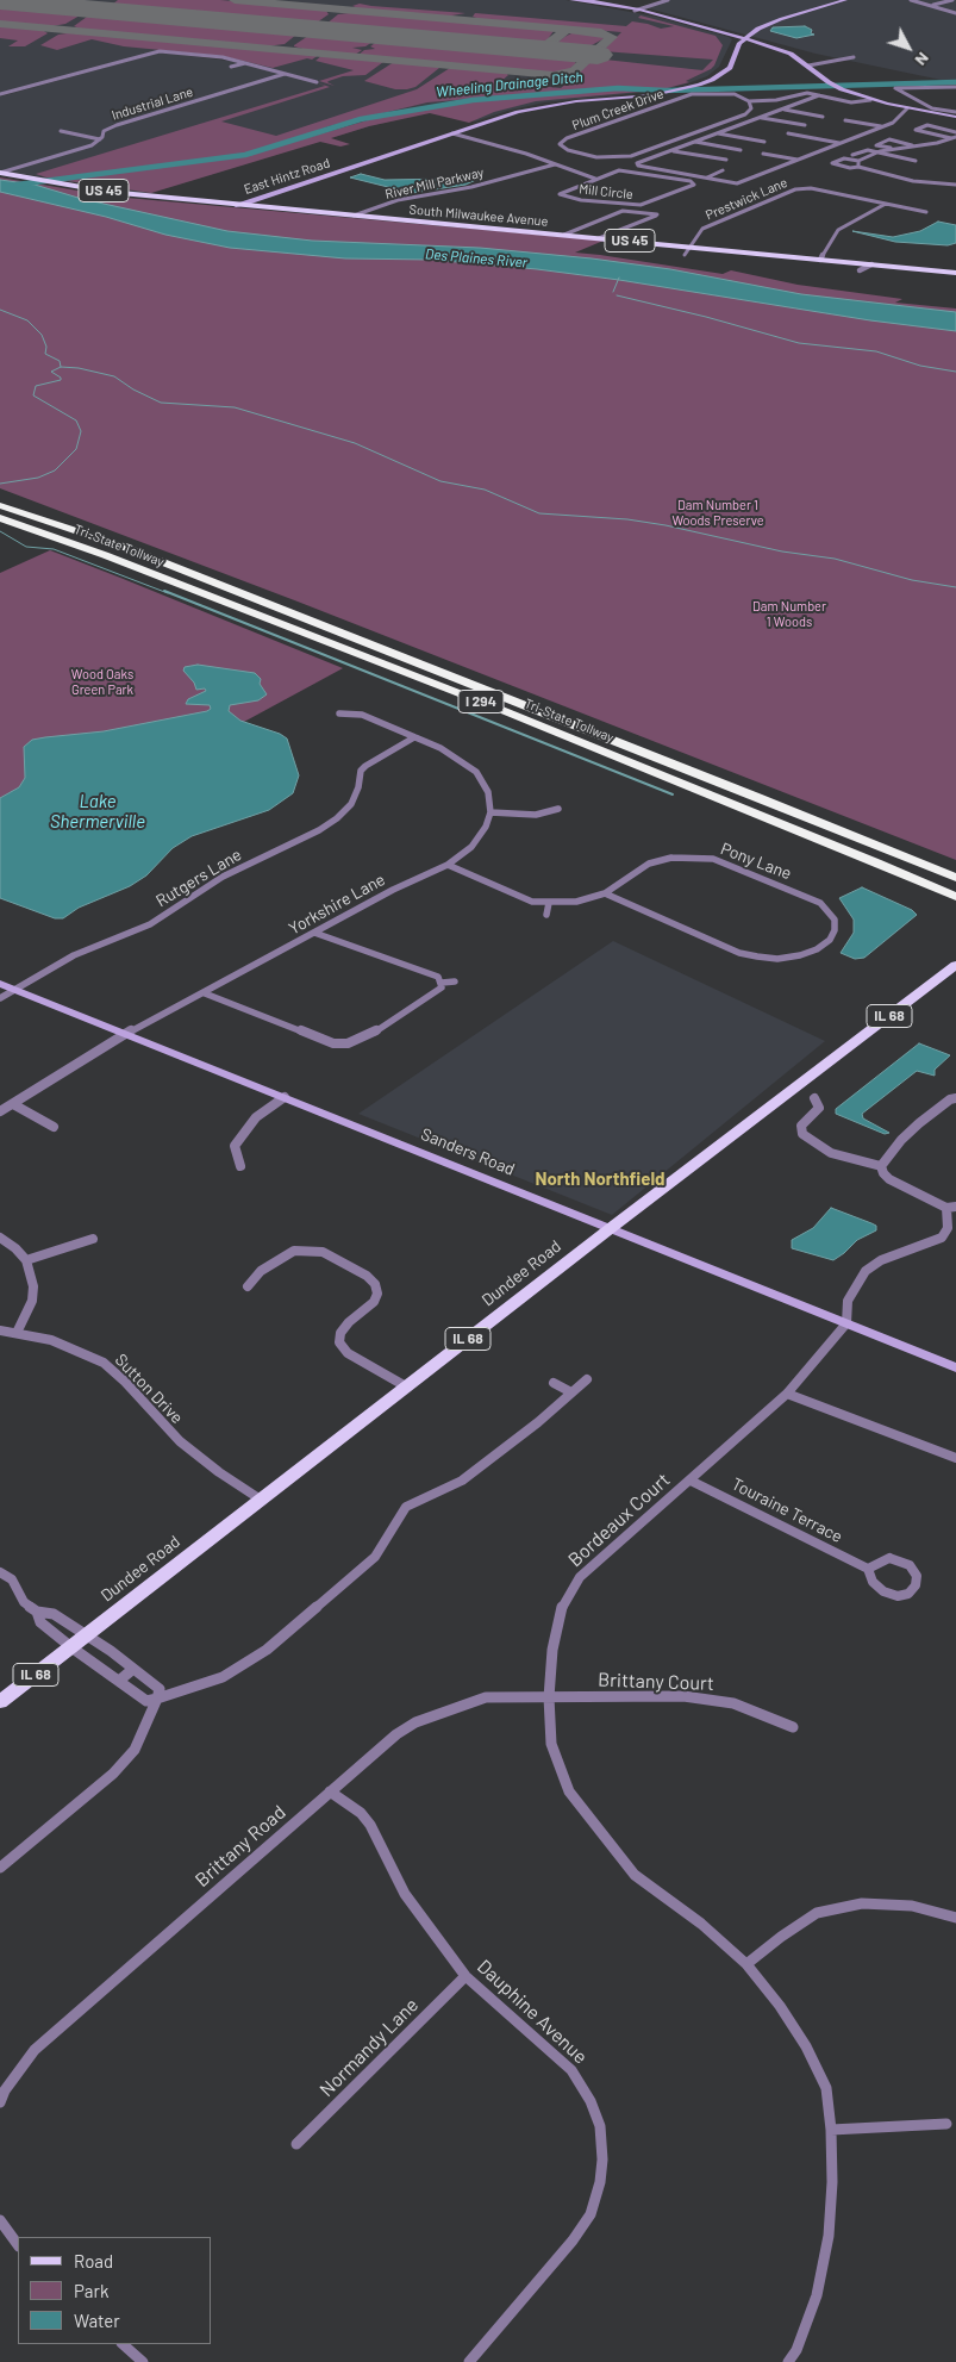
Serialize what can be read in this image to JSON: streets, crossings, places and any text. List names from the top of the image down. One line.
{"streets":{"highway":["Tri-State Tollway","I 294"],"main road":["East Hintz Road","US 45","South Milwaukee Avenue","IL 68","Sanders Road","Dundee Road"],"street":["Industrial Lane","Plum Creek Drive","River Mill Parkway","Mill Circle","Prestwick Lane","Pony Lane","Rutgers Lane","Yorkshire Lane","Sutton Drive","Touraine Terrace","Bordeaux Court","Brittany Court","Brittany Road","Dauphine Avenue","Normandy Lane"]},"crossings":[["Industrial Lane","South Milwaukee Avenue"],["East Hintz Road","South Milwaukee Avenue"],["River Mill Parkway","South Milwaukee Avenue"],["Prestwick Lane","South Milwaukee Avenue"],["Pony Lane","Yorkshire Lane"],["Rutgers Lane","Sanders Road"],["Yorkshire Lane","Sanders Road"],["Sanders Road","Dundee Road"],["Sanders Road","Bordeaux Court"],["Dundee Road","Sutton Drive"],["Touraine Terrace","Bordeaux Court"],["Bordeaux Court","Brittany Court"],["Bordeaux Court","Brittany Road"],["Brittany Court","Brittany Road"],["Brittany Road","Dauphine Avenue"],["Dauphine Avenue","Normandy Lane"]],"districts":["North Northfield"],"water":["Wheeling Drainage Ditch","Des Plaines River","Lake Shermerville"],"parks":["Dam Number 1 Woods Preserve","Dam Number 1 Woods","Wood Oaks Green Park"],"legend":["Road","Park","Water"],"north":"bottom right"}
